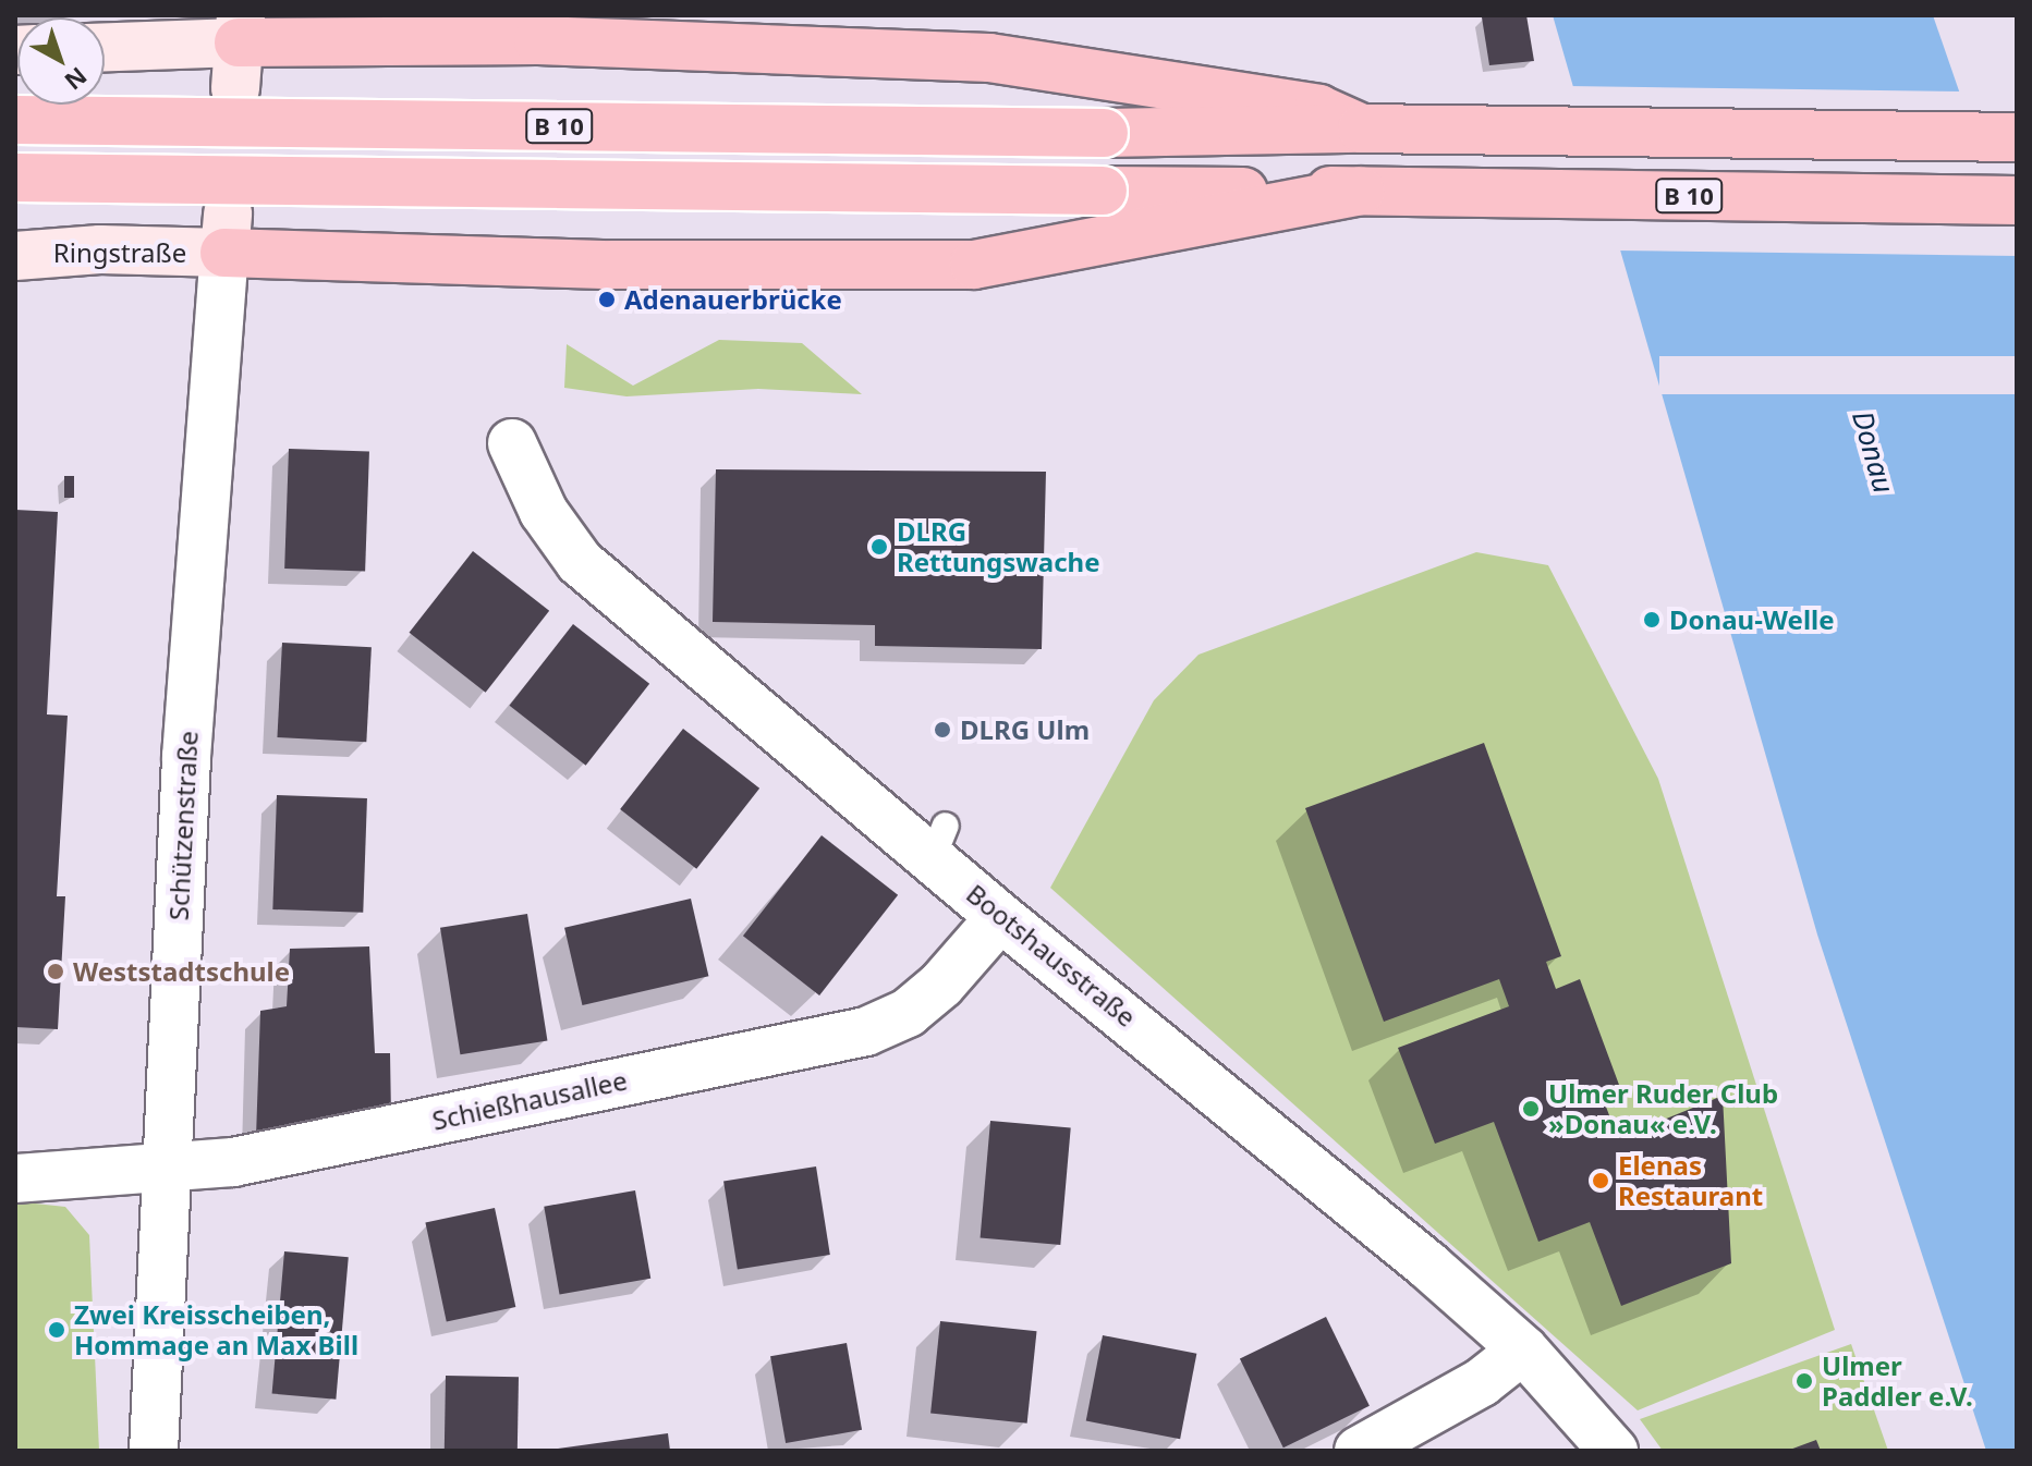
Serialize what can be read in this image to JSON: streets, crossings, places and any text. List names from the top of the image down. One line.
{"streets":{"highway":["B 10"],"main road":["Ringstraße"],"street":["Schützenstraße","Bootshausstraße","Schießhausallee"]},"crossings":[["Ringstraße","Schützenstraße"],["Schützenstraße","Schießhausallee"],["Bootshausstraße","Schießhausallee"]],"water":["Donau"],"places":["Adenauerbrücke","DLRG Rettungswache","Donau-Welle","DLRG Ulm","Weststadtschule","Ulmer Ruder Club »Donau« e.V.","Elenas Restaurant","Zwei Kreisscheiben, Hommage an Max Bill","Ulmer Paddler e.V."],"north":"bottom right"}
